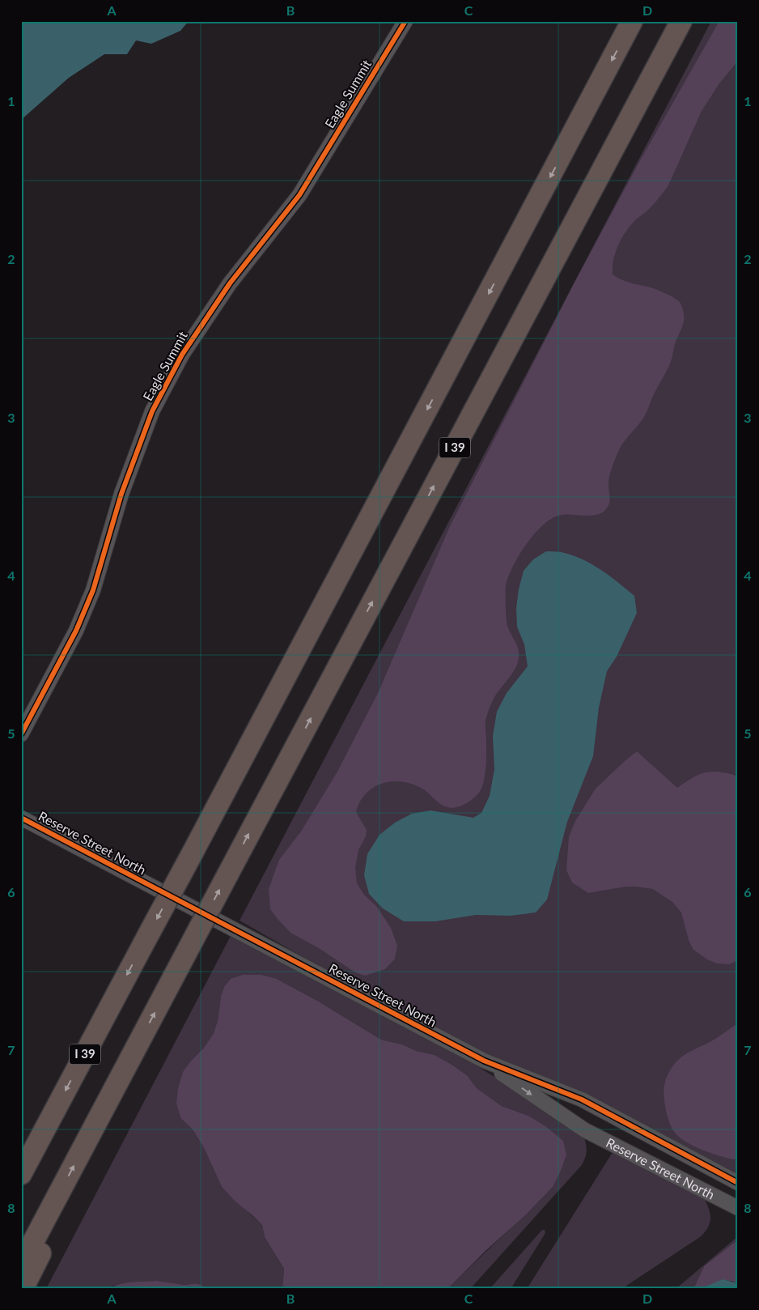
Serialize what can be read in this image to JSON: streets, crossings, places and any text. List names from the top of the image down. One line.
{"streets":{"highway":["I 39"],"street":["Eagle Summit","Reserve Street North"]},"grid":{"columns":["A","B","C","D"],"rows":["1","2","3","4","5","6","7","8"]}}
